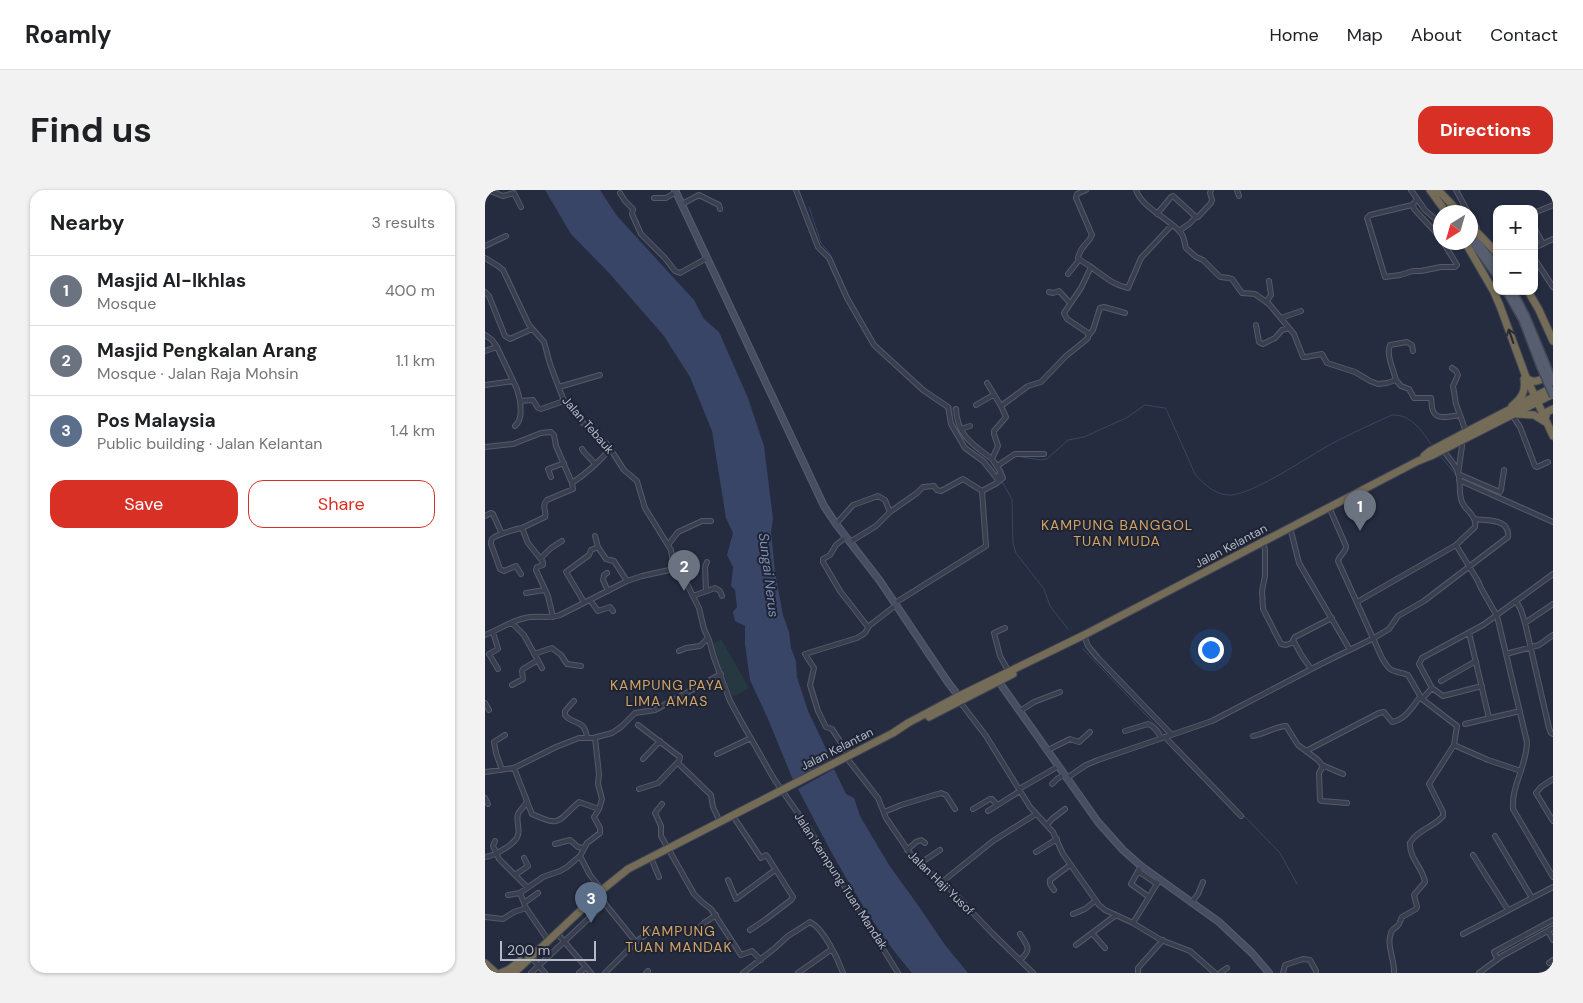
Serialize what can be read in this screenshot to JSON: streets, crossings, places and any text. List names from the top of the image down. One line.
{"streets":{"highway":["Jalan Kelantan"],"street":["Jalan Tebauk","Jalan Kampung Tuan Mandak","Jalan Haji Yusof"]},"crossings":[["Jalan Tebauk","Jalan Kampung Tuan Mandak"],["Jalan Kelantan","Jalan Kampung Tuan Mandak"],["Jalan Kelantan","Jalan Haji Yusof"]],"districts":["KAMPUNG BANGGOL TUAN MUDA","KAMPUNG PAYA LIMA AMAS","KAMPUNG TUAN MANDAK"],"water":["Sungai Nerus"],"scale_bar":"200 m","north":"bottom left","page":{"header":"Roamly","nav":["Home","Map","About","Contact"],"buttons":["Directions",["Save","Share"]],"title":"Find us","heading":["Nearby","3 results"],"map_buttons":["+","−"],"list":[{"mark":"1","name":"Masjid Al-Ikhlas","note":"Mosque","value":"400 m"},{"mark":"2","name":"Masjid Pengkalan Arang","note":"Mosque · Jalan Raja Mohsin","value":"1.1 km"},{"mark":"3","name":"Pos Malaysia","note":"Public building · Jalan Kelantan","value":"1.4 km"}],"pins":["1","2","3"],"scale":"200 m"}}
